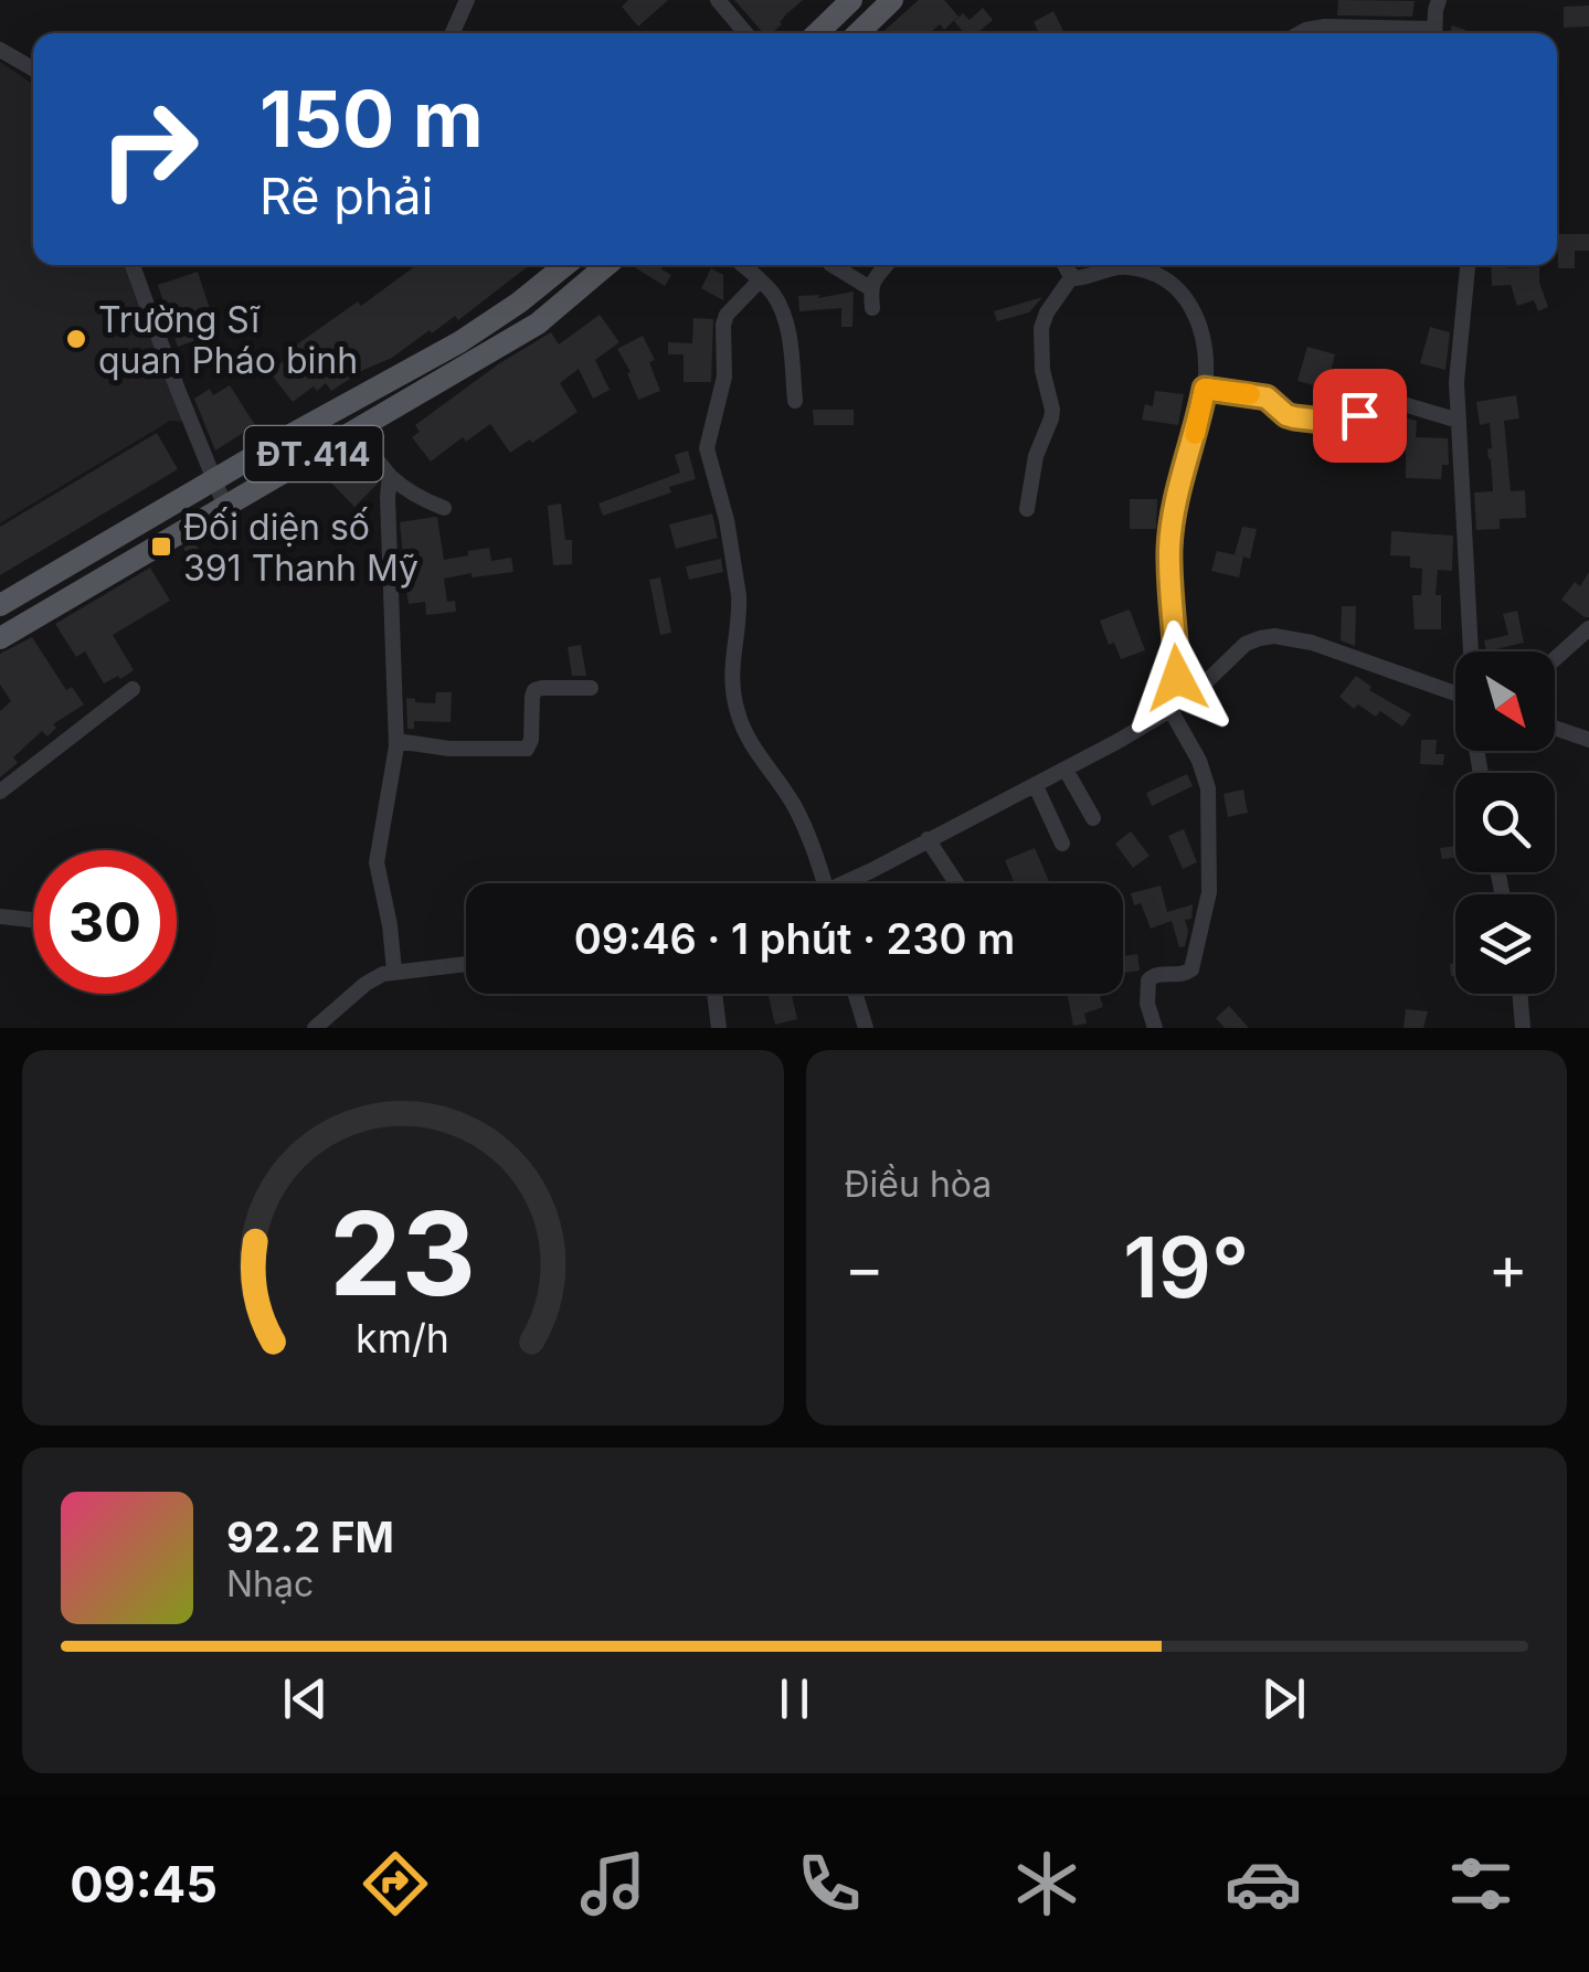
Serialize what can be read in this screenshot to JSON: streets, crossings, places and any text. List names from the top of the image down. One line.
{"streets":{"main road":["ĐT.414"]},"places":{"other":["Trường Sĩ quan Pháo binh"],"transit":["Đối diện số 391 Thanh Mỹ"]},"north":"bottom right","page":{"turn":["150 m","Rẽ phải"],"limit":"30","trip":"09:46 · 1 phút · 230 m","tile":"Điều hòa","heat":["−","19°","+"],"song":["92.2 FM","Nhạc"],"tabs":"09:45","gauge":["23","km/h"]}}
